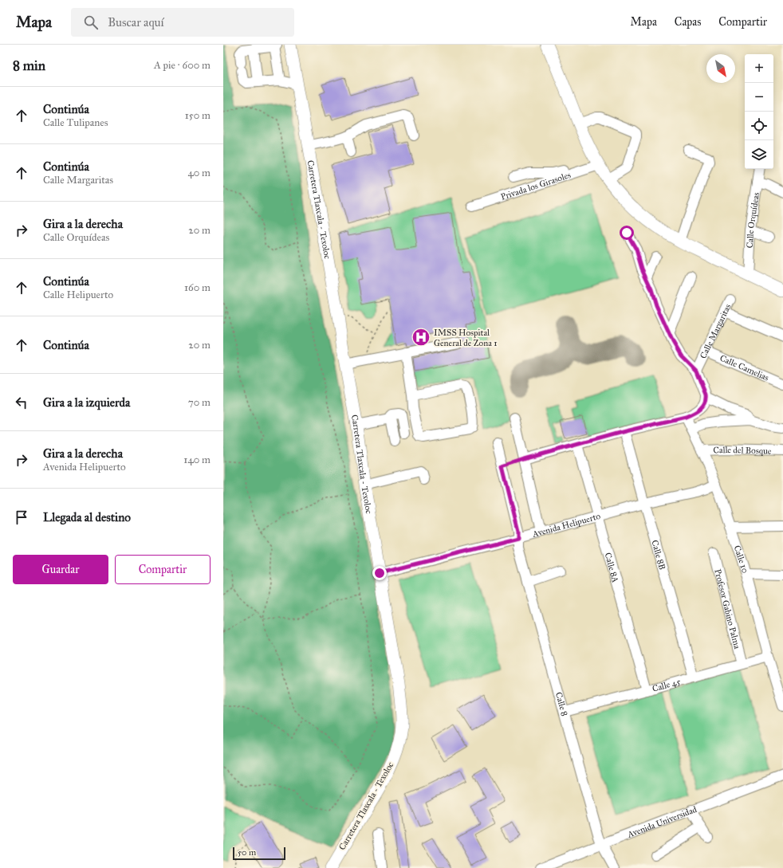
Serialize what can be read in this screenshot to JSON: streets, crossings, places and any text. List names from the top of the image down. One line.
{"streets":{"main road":["Carretera Tlaxcala - Texoloc"],"street":["Privada los Girasoles","Calle Orquídeas","Calle Margaritas","Calle Camelias","Calle del Bosque","Avenida Helipuerto","Calle 8B","Calle 10","Calle 8A","Profesor Gabino Palma","Calle 45","Calle 8","Avenida Universidad"]},"crossings":[["Carretera Tlaxcala - Texoloc","Avenida Helipuerto"],["Calle Margaritas","Calle Camelias"],["Calle del Bosque","Calle 10"],["Avenida Helipuerto","Calle 8B"],["Avenida Helipuerto","Calle 10"],["Avenida Helipuerto","Calle 8A"],["Avenida Helipuerto","Calle 8"],["Calle 8B","Calle 45"],["Calle 10","Calle 45"],["Calle 8A","Calle 45"],["Profesor Gabino Palma","Calle 45"],["Calle 45","Calle 8"],["Calle 8","Avenida Universidad"]],"places":{"hospital":["IMSS Hospital General de Zona 1"]},"scale_bar":"50 m","north":"bottom right","page":{"header":"Mapa","search":"Buscar aquí","nav":["Mapa","Capas","Compartir"],"heading":["8 min","A pie · 600 m"],"map_buttons":["+","−"],"list":[["Continúa","Calle Tulipanes","150 m"],["Continúa","Calle Margaritas","40 m"],["Gira a la derecha","Calle Orquídeas","20 m"],["Continúa","Calle Helipuerto","160 m"],["Continúa","20 m"],["Gira a la izquierda","70 m"],["Gira a la derecha","Avenida Helipuerto","140 m"],"Llegada al destino"],"buttons":["Guardar","Compartir"],"scale":"50 m"}}
